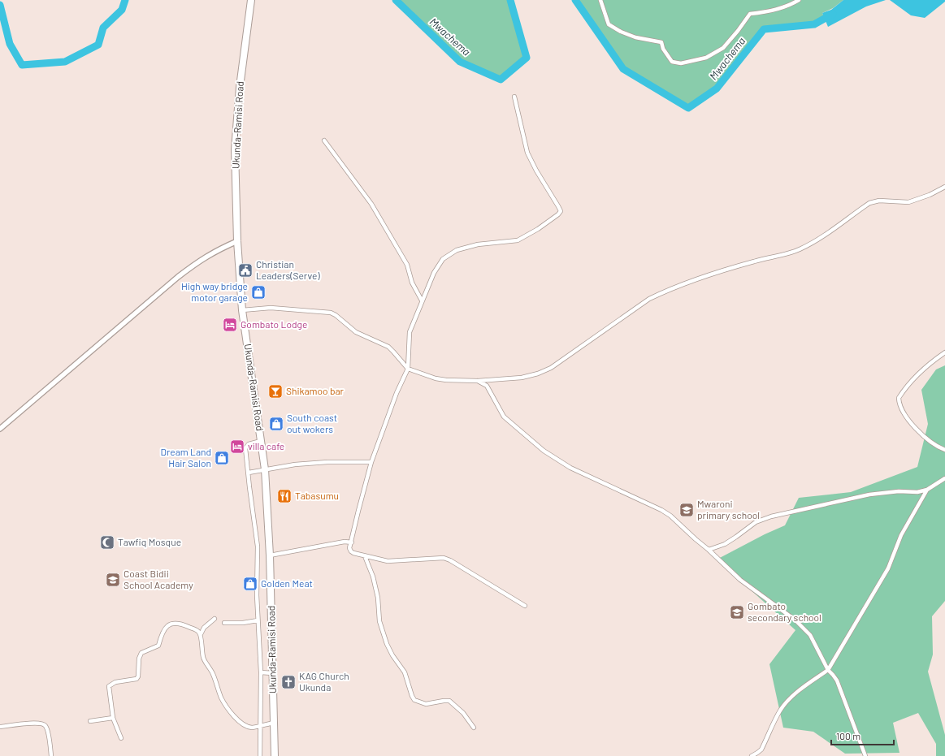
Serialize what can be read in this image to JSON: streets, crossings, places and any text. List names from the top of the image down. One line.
{"streets":{"highway":["Ukunda-Ramisi Road"]},"water":["Mwachema"],"places":{"public building":["Christian Leaders(Serve)"],"shop":["High way bridge motor garage","South coast out wokers","Dream Land Hair Salon","Golden Meat"],"hotel":["Gombato Lodge","villa cafe"],"bar":["Shikamoo bar"],"restaurant":["Tabasumu"],"school or university":["Mwaroni primary school","Coast Bidii School Academy","Gombato secondary school"],"mosque":["Tawfiq Mosque"],"church":["KAG Church Ukunda"]},"scale_bar":"100 m"}
